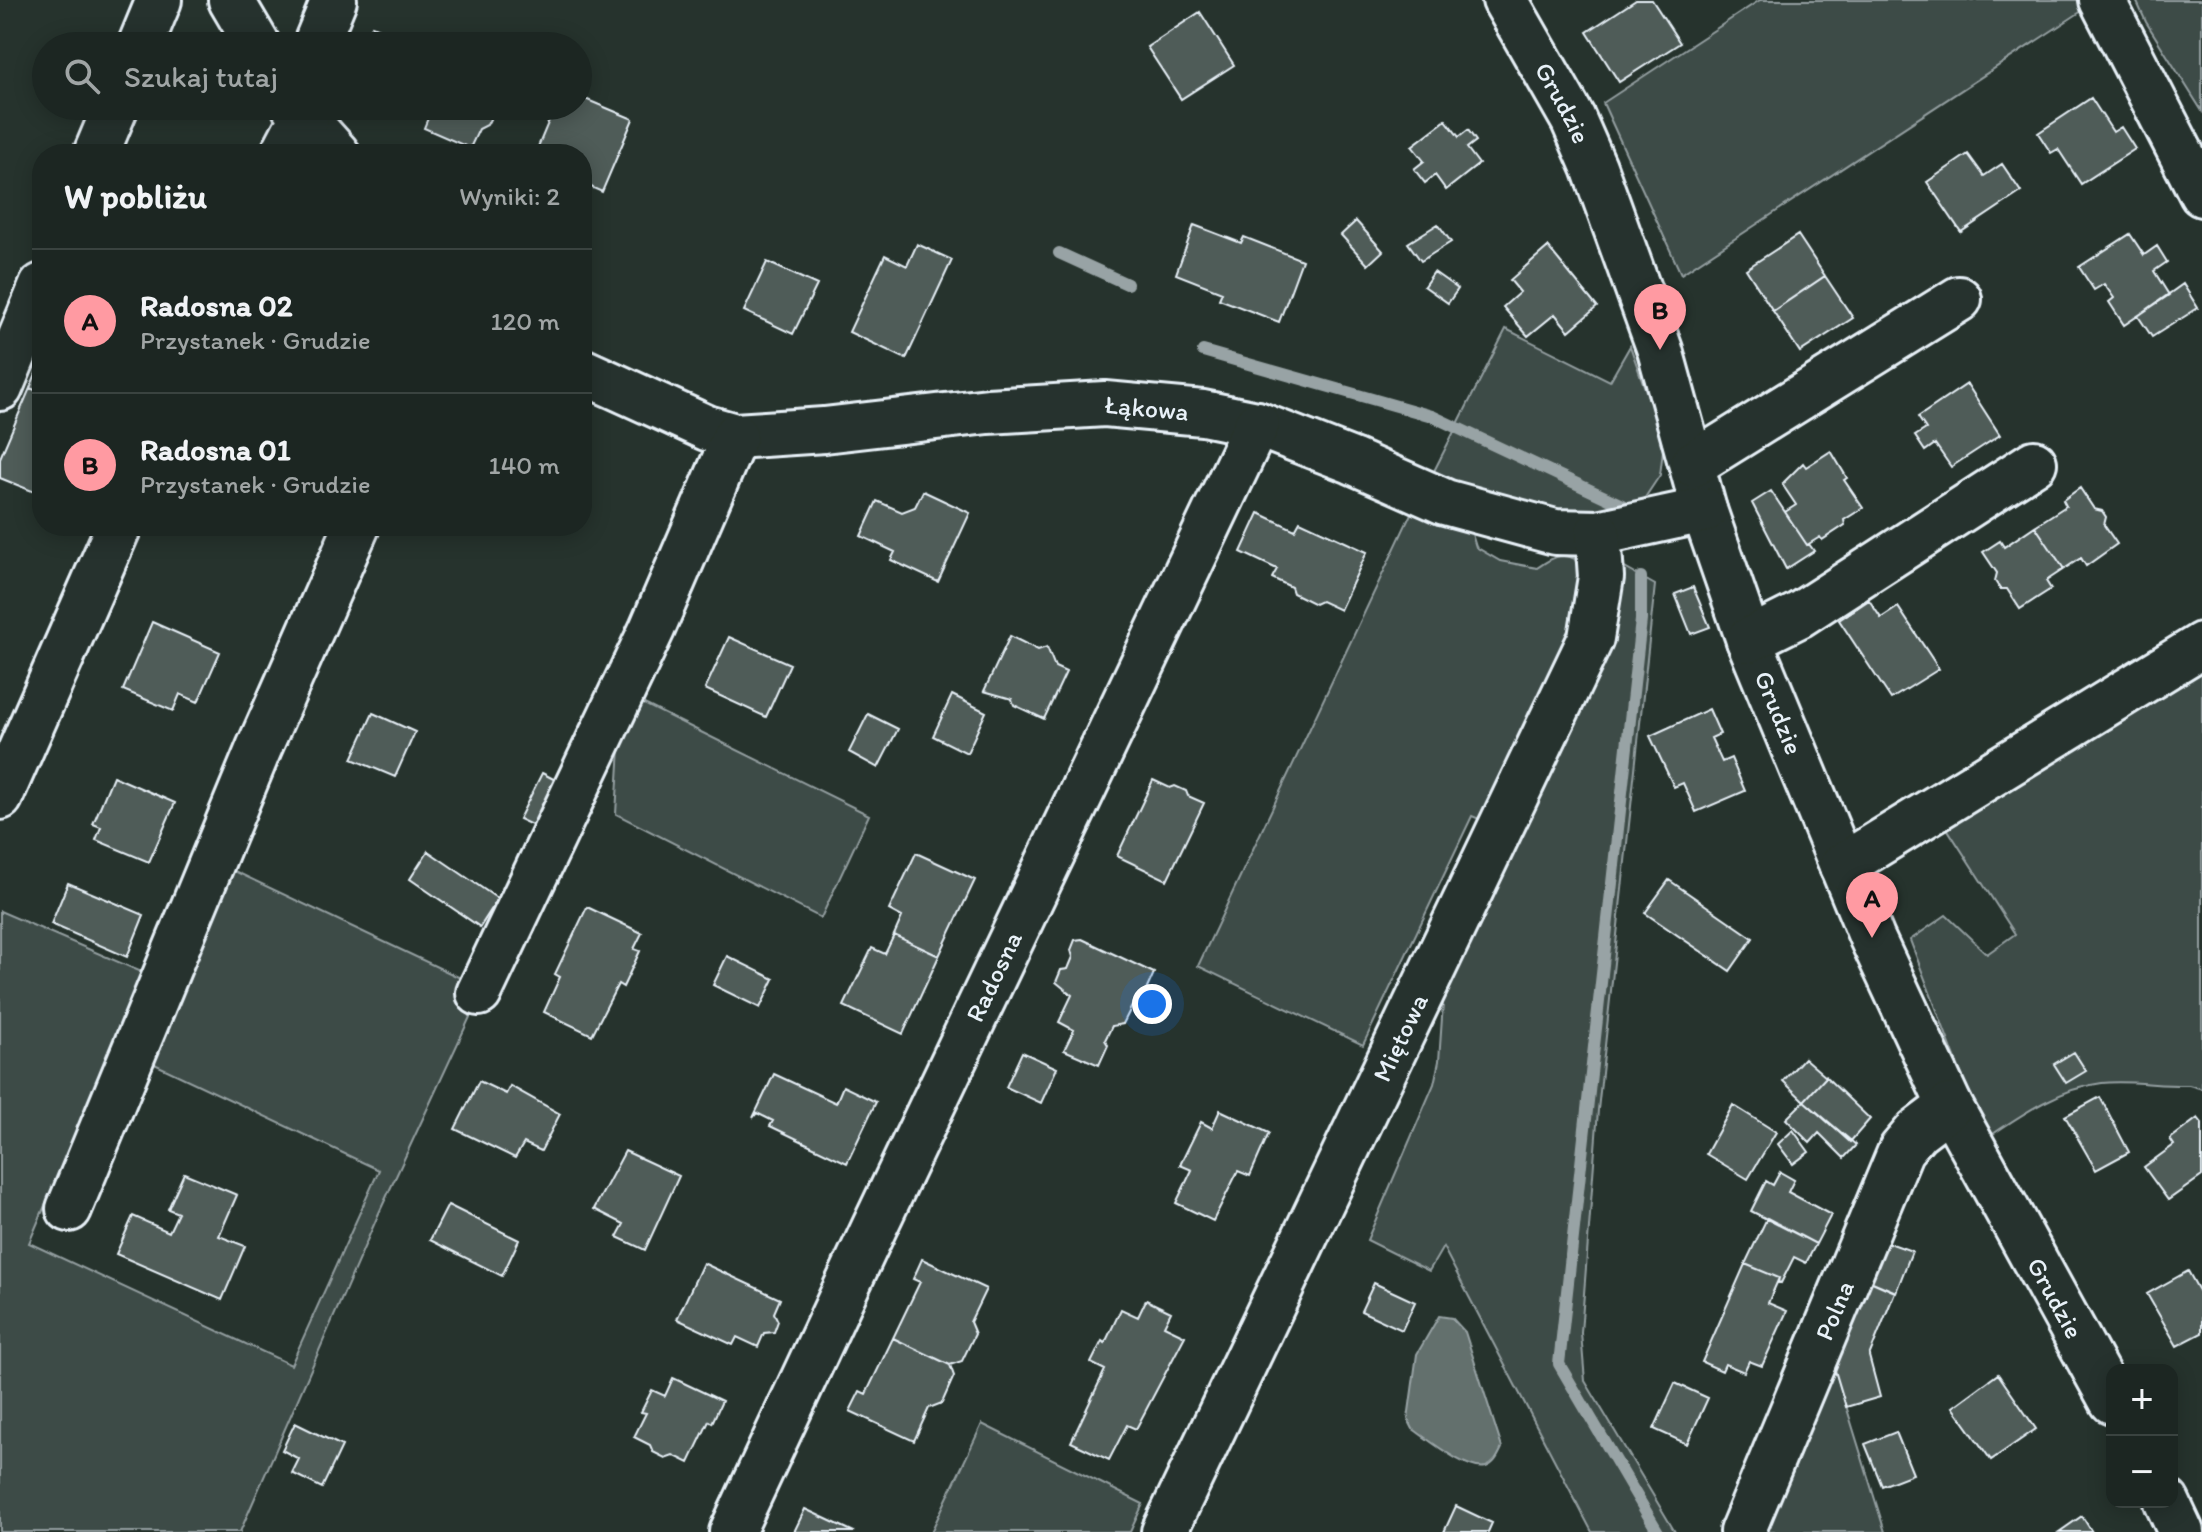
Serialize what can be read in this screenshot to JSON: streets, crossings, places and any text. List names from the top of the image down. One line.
{"streets":{"street":["Grudzie","Łąkowa","Radosna","Miętowa","Polna"]},"crossings":[["Grudzie","Łąkowa"],["Grudzie","Polna"],["Łąkowa","Radosna"],["Łąkowa","Miętowa"]],"page":{"search":"Szukaj tutaj","heading":["W pobliżu","Wyniki: 2"],"list":[{"mark":"A","name":"Radosna 02","note":"Przystanek · Grudzie","value":"120 m"},{"mark":"B","name":"Radosna 01","note":"Przystanek · Grudzie","value":"140 m"}],"pins":["B","A"],"map_buttons":["+","−"]}}
